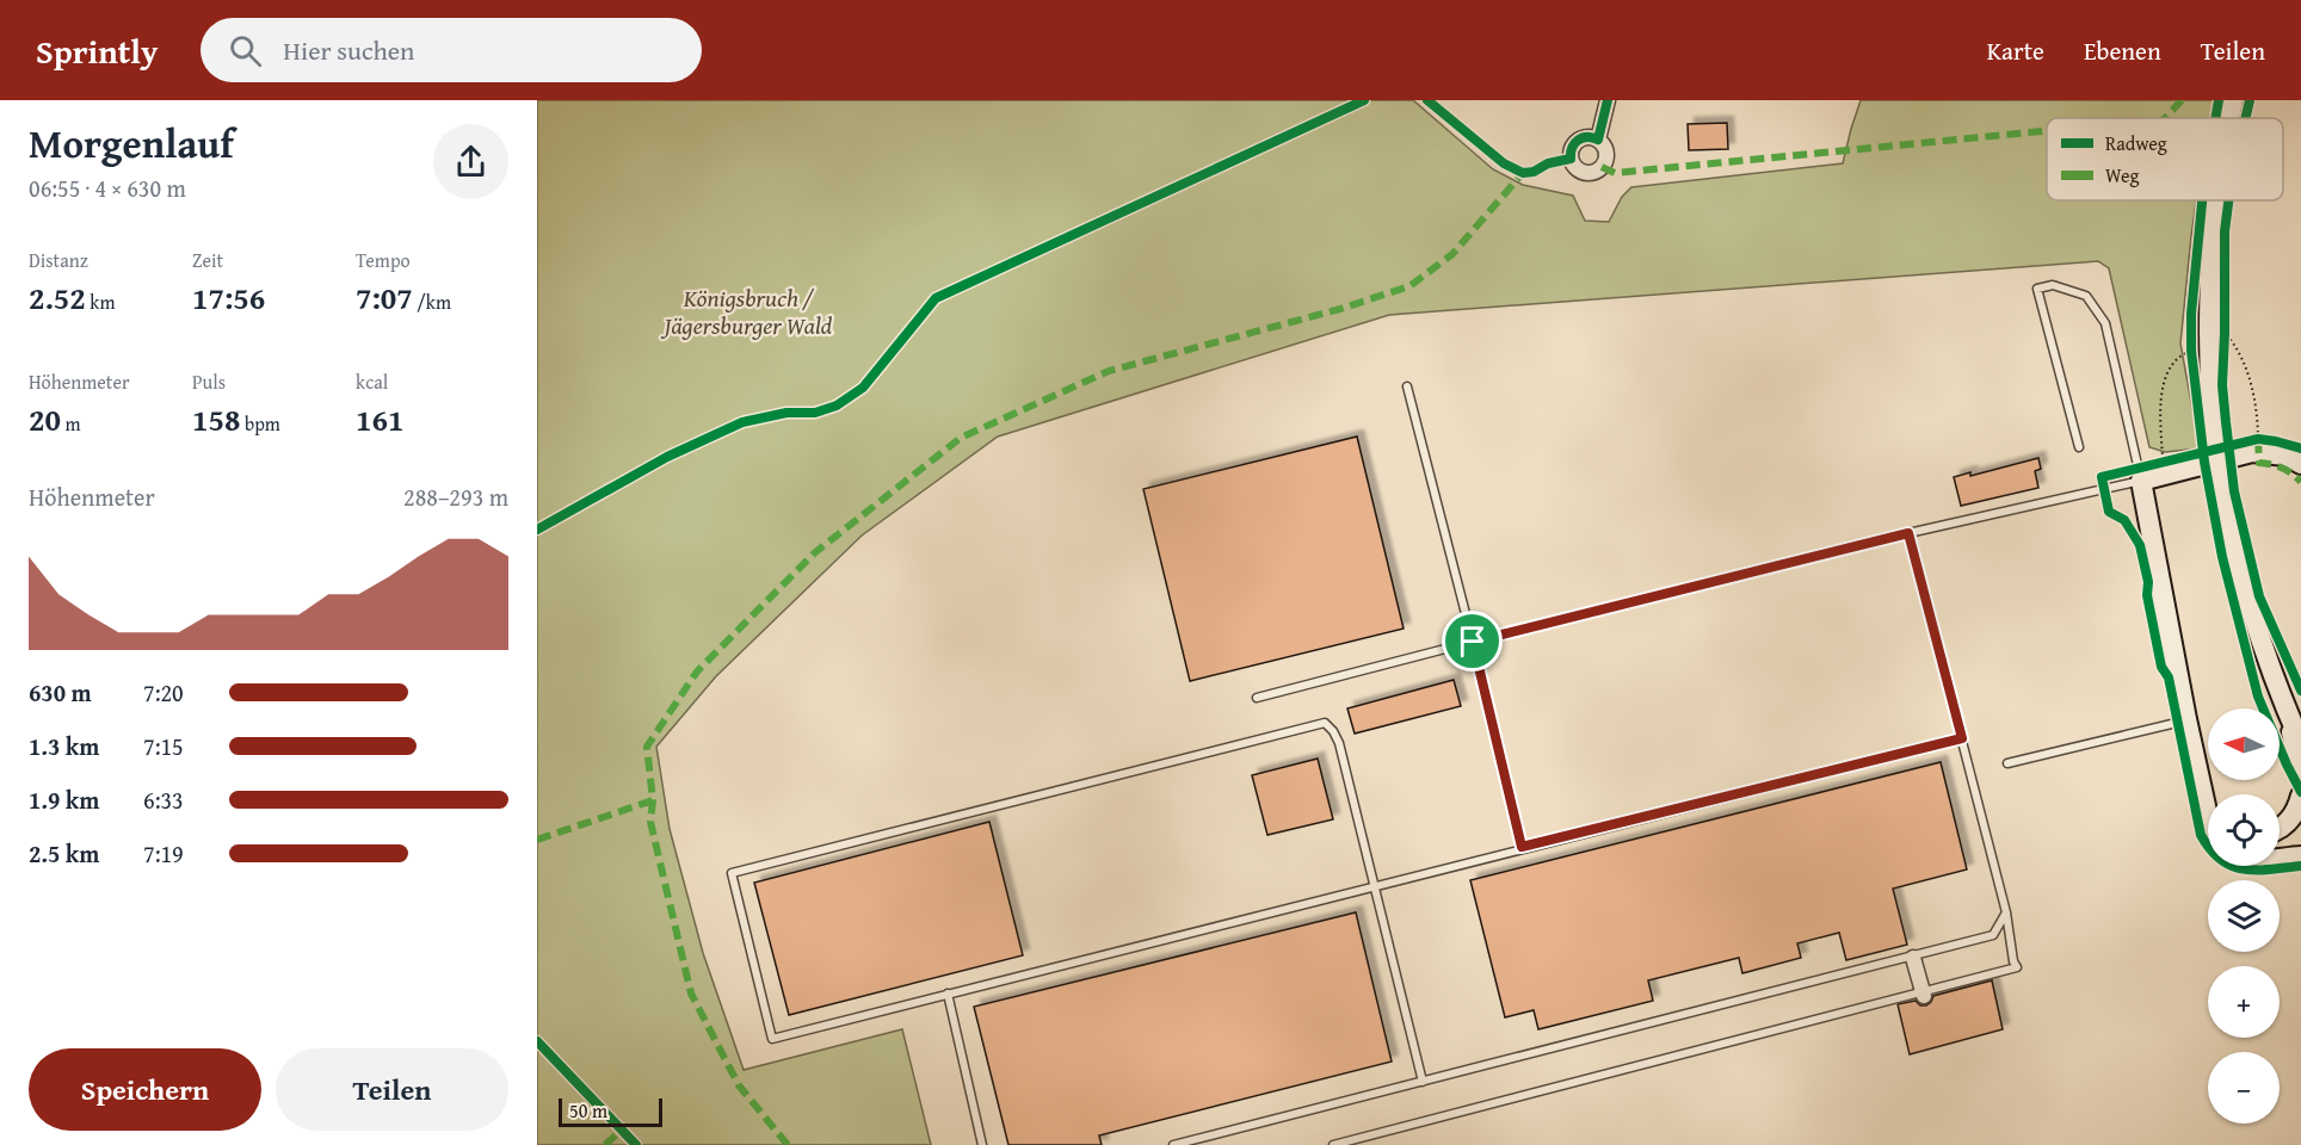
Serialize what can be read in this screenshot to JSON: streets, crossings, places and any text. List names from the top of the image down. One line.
{"parks":["Königsbruch / Jägersburger Wald"],"legend":["Radweg","Weg"],"scale_bar":"50 m","north":"left","page":{"header":"Sprintly","search":"Hier suchen","nav":["Karte","Ebenen","Teilen"],"heading":["Morgenlauf","06:55 · 4 × 630 m"],"stats":[["Distanz","2.52 km"],["Zeit","17:56"],["Tempo","7:07 /km"],["Höhenmeter","20 m"],["Puls","158 bpm"],["kcal","161"]],"chart":["Höhenmeter","288–293 m"],"list":[{"name":"630 m","note":"7:20"},{"name":"1.3 km","note":"7:15"},{"name":"1.9 km","note":"6:33"},{"name":"2.5 km","note":"7:19"}],"map_buttons":["+","−"],"buttons":["Speichern","Teilen"],"scale":"50 m"}}
